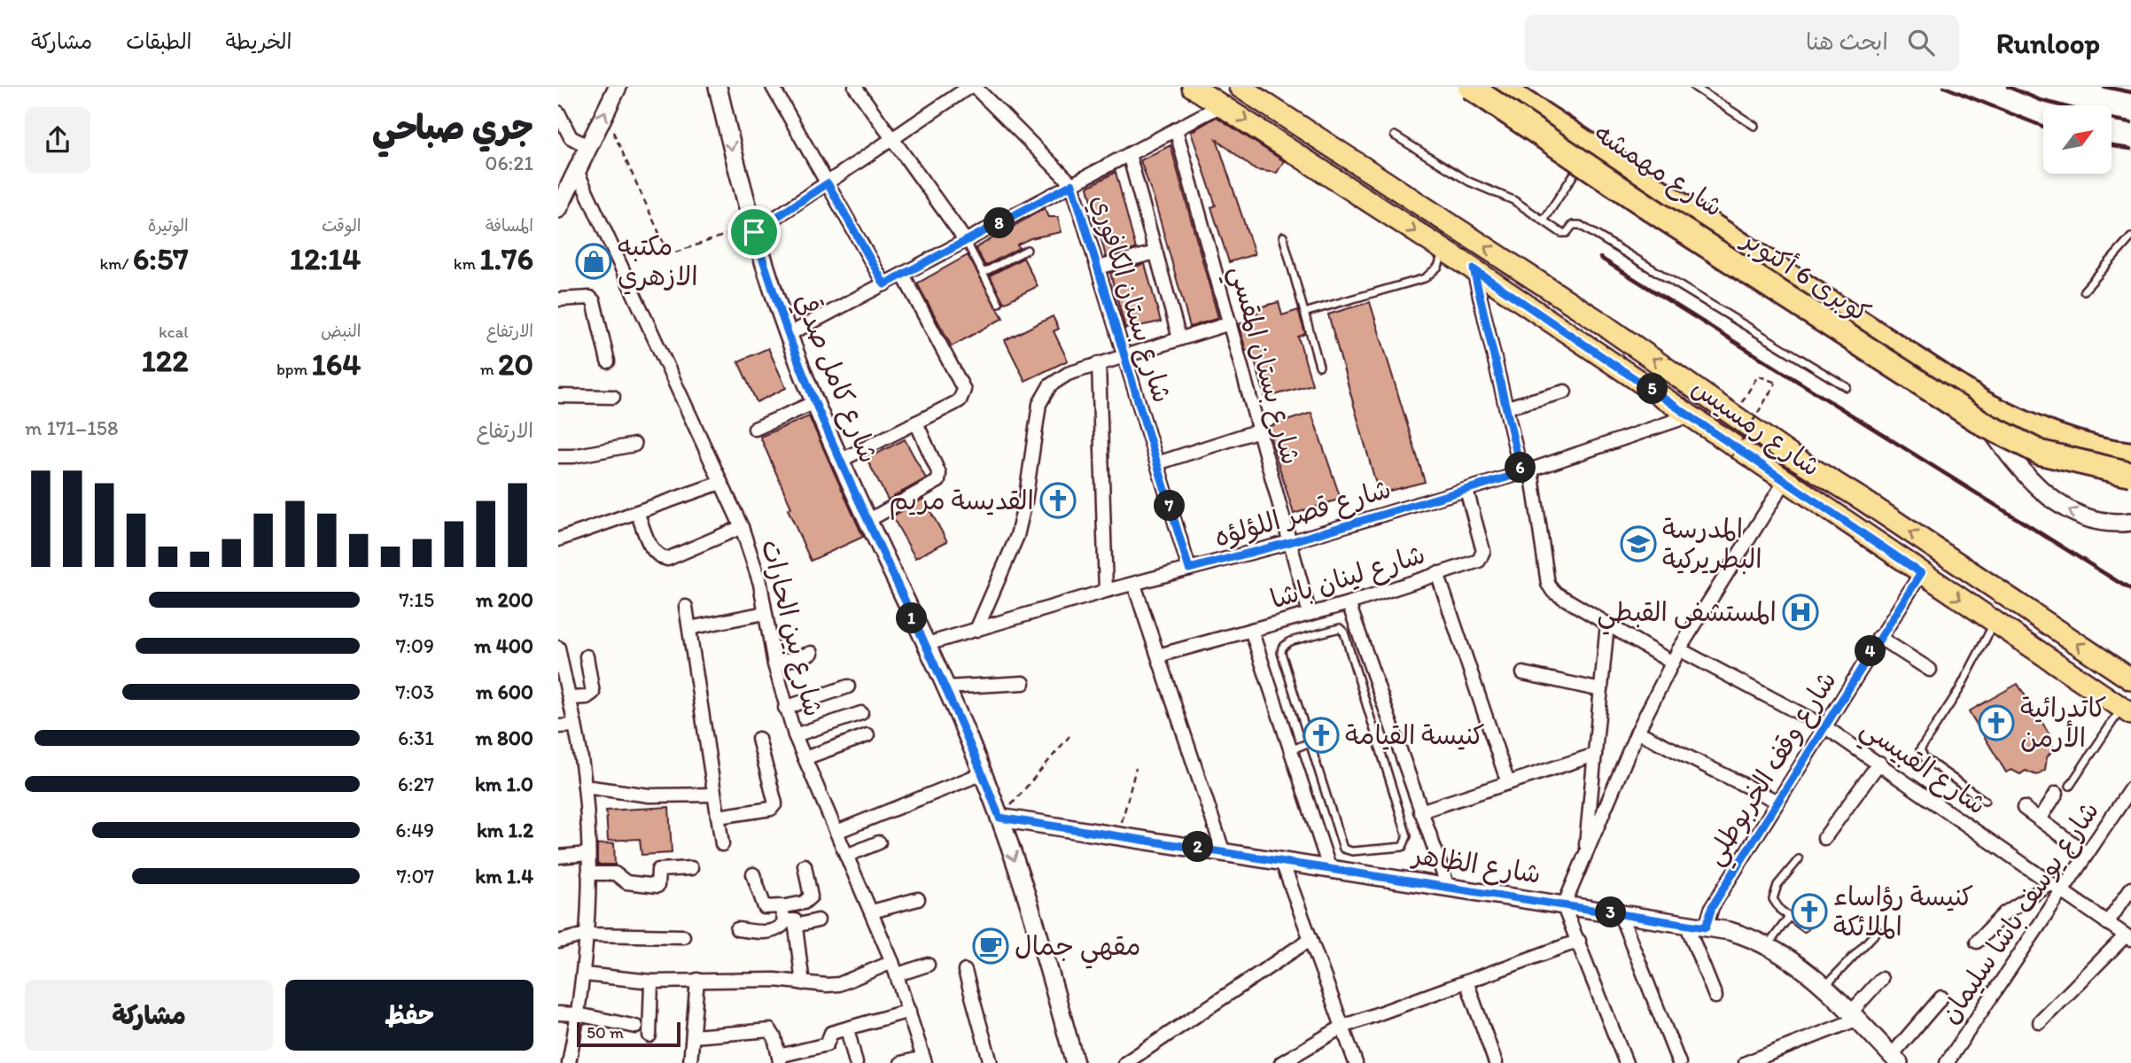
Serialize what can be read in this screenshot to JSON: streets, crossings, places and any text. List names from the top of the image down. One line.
{"streets":{"highway":["كوبرى 6 أكتوبر"],"main road":["شارع مهمشه","شارع كامل صدقي","شارع رمسيس","شارع الظاهر"],"street":["شارع بستان الكافوري","شارع بستان المقسي","شارع قصر اللؤلؤه","شارع لينان باشا","شارع بين الحارات","شارع القبيسي","شارع وقف الخربوطلي","شارع يوسف باشا سليمان"]},"crossings":[["شارع بستان الكافوري","شارع قصر اللؤلؤه"],["شارع بستان المقسي","شارع قصر اللؤلؤه"],["شارع بستان المقسي","شارع لينان باشا"],["شارع كامل صدقي","شارع قصر اللؤلؤه"],["شارع كامل صدقي","شارع الظاهر"],["شارع رمسيس","شارع قصر اللؤلؤه"],["شارع رمسيس","شارع وقف الخربوطلي"],["شارع قصر اللؤلؤه","شارع لينان باشا"],["شارع القبيسي","شارع وقف الخربوطلي"],["شارع القبيسي","شارع يوسف باشا سليمان"],["شارع وقف الخربوطلي","شارع الظاهر"]],"one_way":["شارع مهمشه","شارع كامل صدقي"],"places":{"shop":["مكتبه الازهري"],"church":["القديسة مريم","كاتدرائية الأرمن","كنيسة القيامة","كنيسة رؤاساء الملائكة"],"school or university":["المدرسة البطريركية"],"hospital":["المستشفى القبطي"],"cafe":["مقهي جمال"]},"scale_bar":"50 m","north":"top right","page":{"header":"Runloop","search":"ابحث هنا","nav":["الخريطة","الطبقات","مشاركة"],"heading":["جري صباحي","06:21"],"stats":[["المسافة","1.76 km"],["الوقت","12:14"],["الوتيرة","6:57 /km"],["الارتفاع","20 m"],["النبض","164 bpm"],["kcal","122"]],"pins":["8","5","6","7","1","4","2","3"],"chart":["الارتفاع","158–171 m"],"list":[{"name":"200 m","note":"7:15"},{"name":"400 m","note":"7:09"},{"name":"600 m","note":"7:03"},{"name":"800 m","note":"6:31"},{"name":"1.0 km","note":"6:27"},{"name":"1.2 km","note":"6:49"},{"name":"1.4 km","note":"7:07"}],"buttons":["حفظ","مشاركة"],"scale":"50 m"}}
